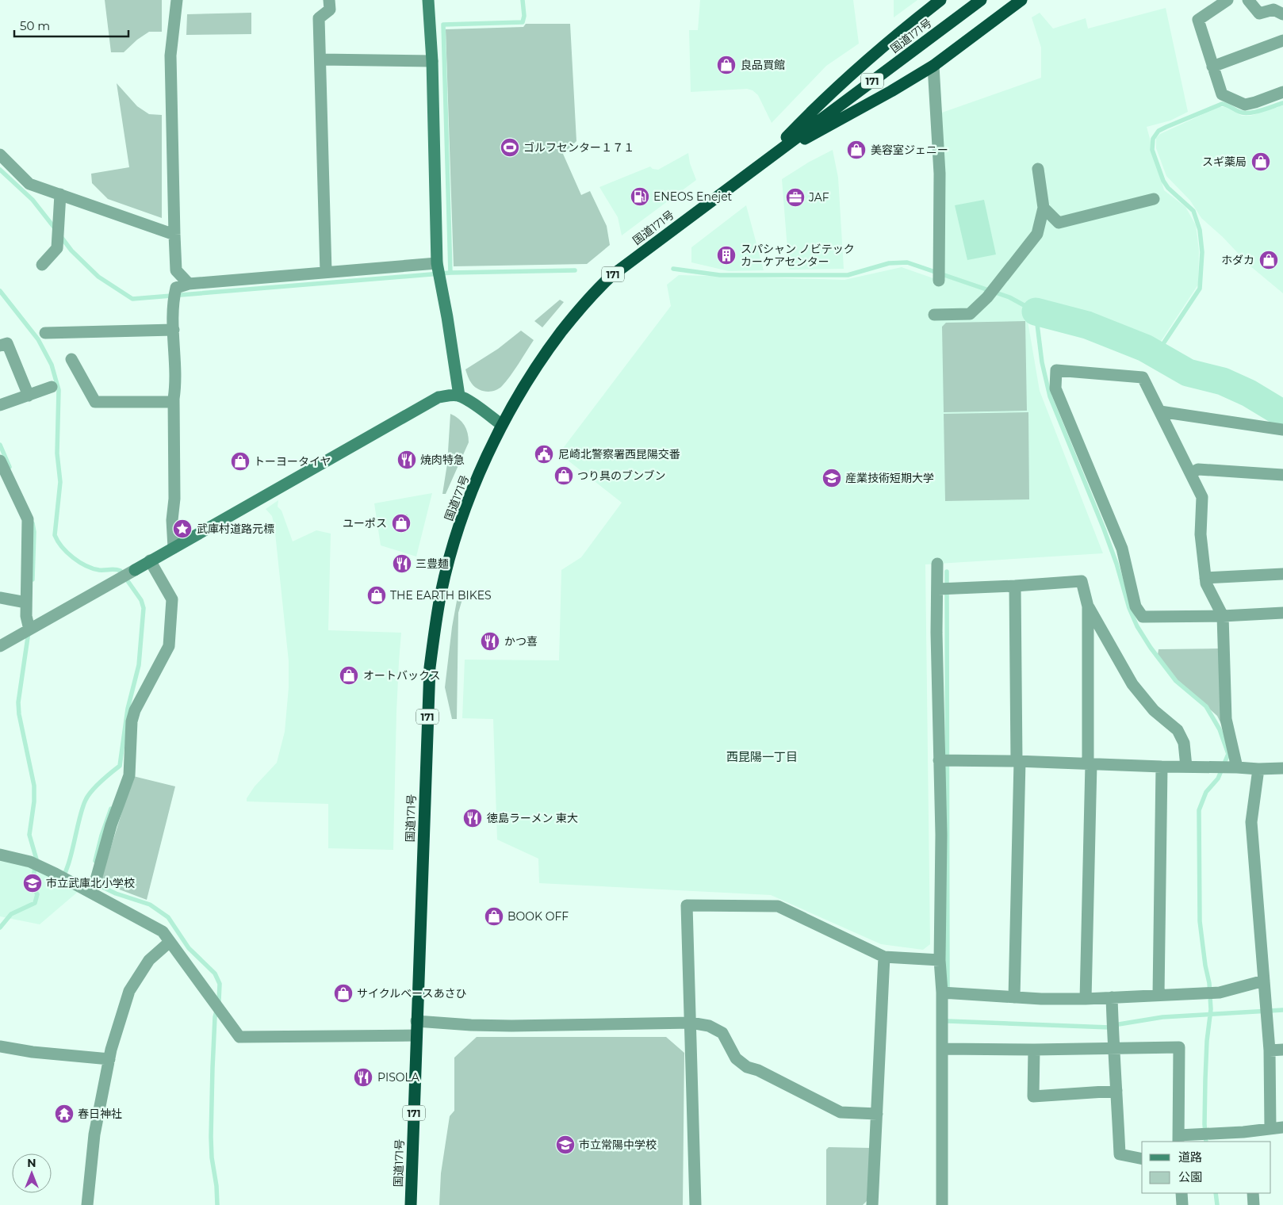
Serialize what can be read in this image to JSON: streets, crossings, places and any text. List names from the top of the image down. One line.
{"streets":{"highway":["国道171号","171"]},"districts":["西昆陽一丁目"],"places":{"shop":["良品買館","美容室ジェニー","スギ薬局","ホダカ","トーヨータイヤ","つり具のブンブン","ユーポス","THE EARTH BIKES","オートバックス","BOOK OFF","サイクルベースあさひ"],"sports":["ゴルフセンター１７１"],"fuel station":["ENEOS Enejet"],"office":["JAF"],"building":["スパシャン ノビテック カーケアセンター"],"public building":["尼崎北警察署西昆陽交番"],"restaurant":["焼肉特急","三豊麺","かつ喜","徳島ラーメン 東大","PISOLA"],"school or university":["産業技術短期大学","市立武庫北小学校","市立常陽中学校"],"place":["武庫村道路元標"],"temple":["春日神社"]},"legend":["道路","公園"],"scale_bar":"50 m","north":"top"}
